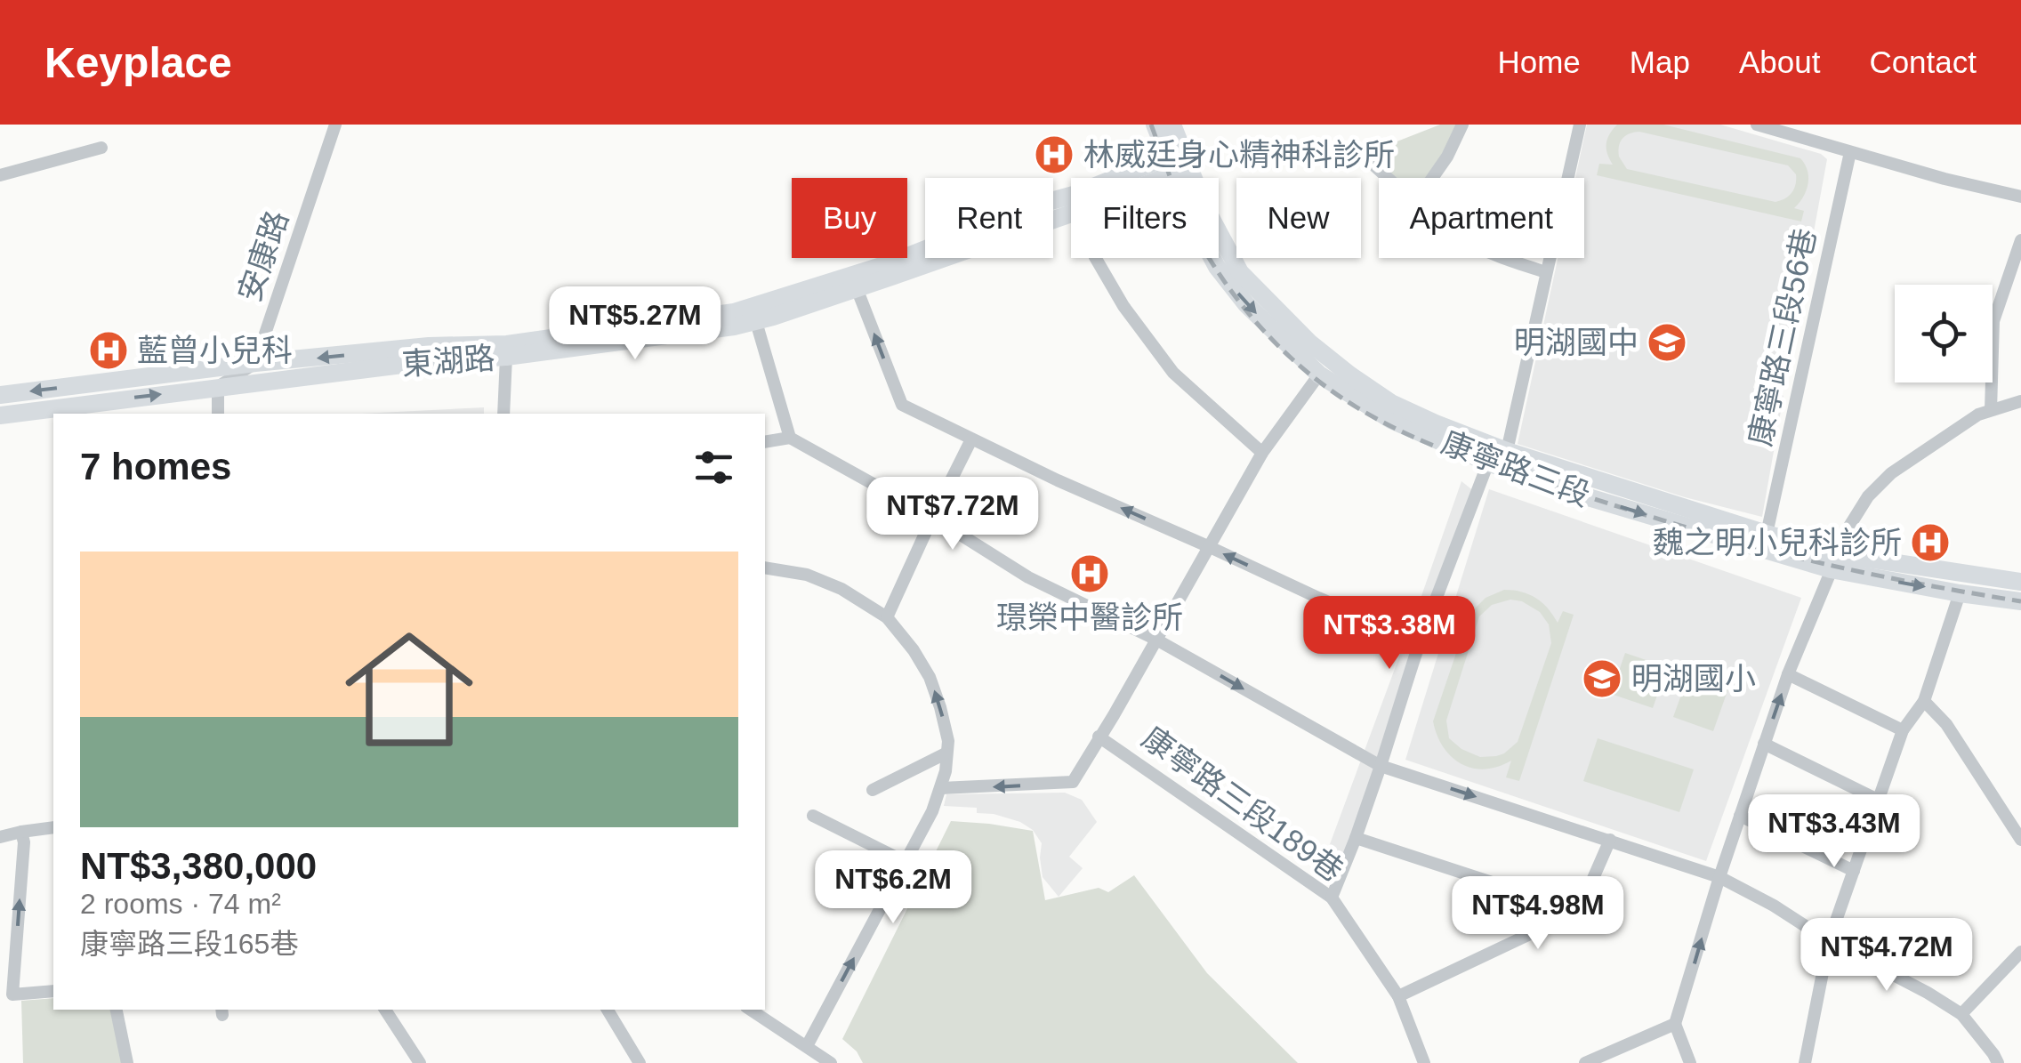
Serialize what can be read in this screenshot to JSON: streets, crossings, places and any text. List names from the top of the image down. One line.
{"streets":{"street":["安康路","康寧路三段56巷","東湖路","康寧路三段","康寧路三段189巷"]},"crossings":[["安康路","東湖路"],["康寧路三段56巷","康寧路三段"],["東湖路","康寧路三段"],["康寧路三段","康寧路三段189巷"]],"places":{"hospital":["林威廷身心精神科診所","藍曾小兒科","魏之明小兒科診所","璟榮中醫診所"],"school or university":["明湖國中","明湖國小"]},"page":{"header":"Keyplace","nav":["Home","Map","About","Contact"],"chip":["Buy","Rent","Filters","New","Apartment"],"price":["NT$5.27M","NT$7.72M","NT$3.38M","NT$3.43M","NT$6.2M","NT$4.98M","NT$4.72M"],"heading":"7 homes","list":[{"name":"NT$3,380,000","note":"2 rooms · 74 m² · 康寧路三段165巷"}]}}
